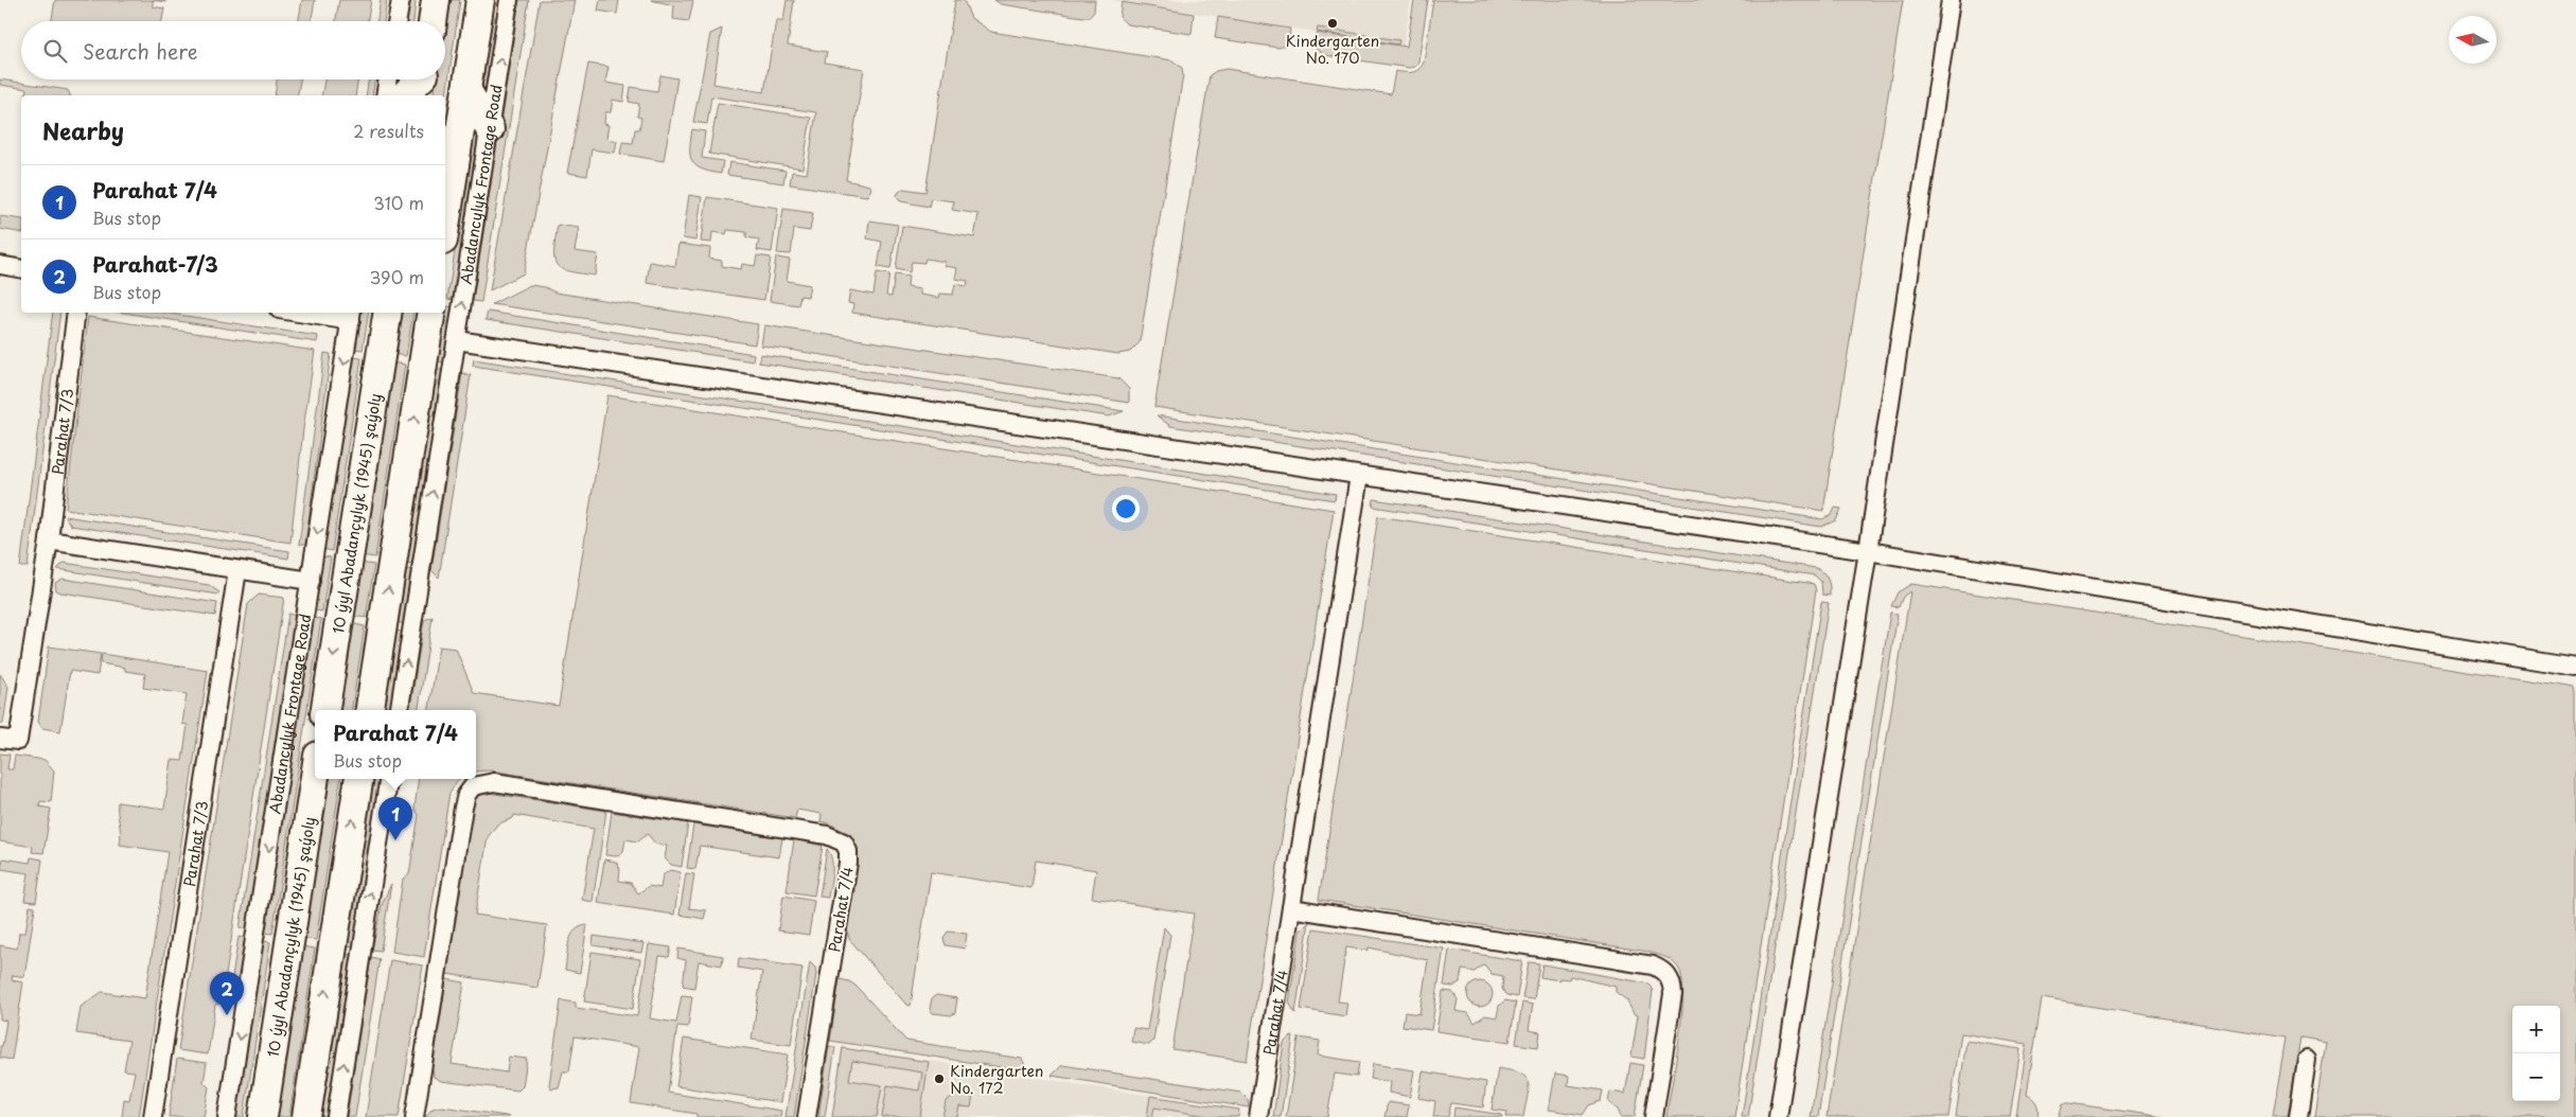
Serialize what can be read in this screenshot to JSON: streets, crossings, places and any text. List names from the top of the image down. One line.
{"streets":{"main road":["10 ýyl Abadançylyk (1945) şaýoly"],"street":["Abadancylyk Frontage Road","Parahat 7/3","Parahat 7/4"]},"places":["Kindergarten No. 170","Kindergarten No. 172"],"north":"left","page":{"search":"Search here","heading":["Nearby","2 results"],"list":[{"mark":"1","name":"Parahat 7/4","note":"Bus stop","value":"310 m"},{"mark":"2","name":"Parahat-7/3","note":"Bus stop","value":"390 m"}],"popup":["Parahat 7/4","Bus stop"],"pins":["1","2"],"map_buttons":["+","−"]}}
